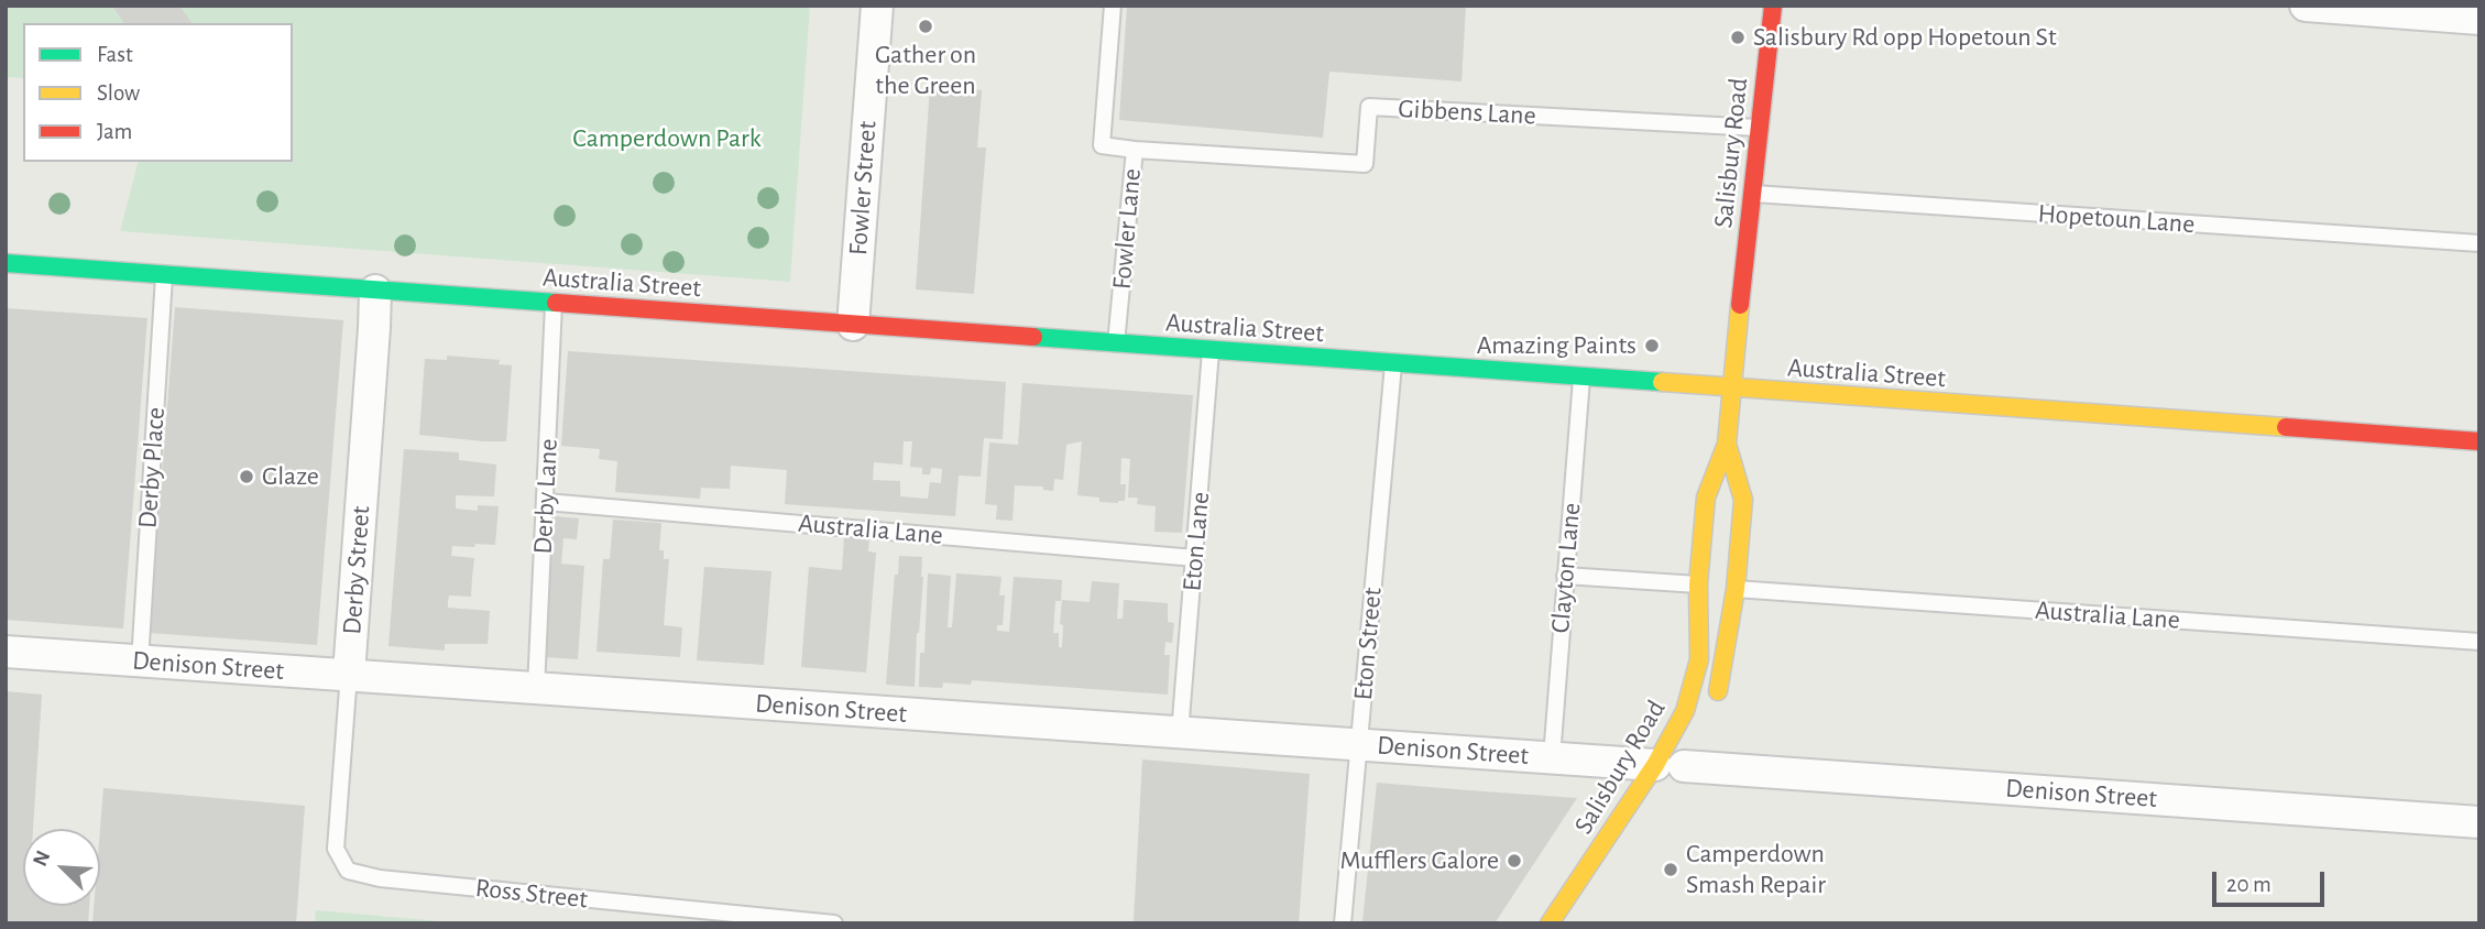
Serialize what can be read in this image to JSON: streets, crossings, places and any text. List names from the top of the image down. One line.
{"streets":{"street":["Salisbury Road","Fowler Street","Australia Street","Derby Street","Denison Street"],"lane":["Gibbens Lane","Hopetoun Lane","Fowler Lane","Derby Place","Derby Lane","Australia Lane","Eton Lane","Clayton Lane","Eton Street","Ross Street"]},"crossings":[["Gibbens Lane","Salisbury Road"],["Gibbens Lane","Fowler Lane"],["Salisbury Road","Hopetoun Lane"],["Salisbury Road","Australia Street"],["Salisbury Road","Australia Lane"],["Salisbury Road","Denison Street"],["Fowler Street","Australia Street"],["Fowler Lane","Australia Street"],["Australia Street","Derby Place"],["Australia Street","Derby Lane"],["Australia Street","Eton Lane"],["Australia Street","Clayton Lane"],["Australia Street","Derby Street"],["Australia Street","Eton Street"],["Derby Place","Denison Street"],["Derby Lane","Australia Lane"],["Derby Lane","Denison Street"],["Australia Lane","Eton Lane"],["Eton Lane","Denison Street"],["Clayton Lane","Denison Street"],["Derby Street","Denison Street"],["Derby Street","Ross Street"],["Eton Street","Denison Street"]],"parks":["Camperdown Park"],"places":["Gather on the Green","Salisbury Rd opp Hopetoun St","Amazing Paints","Glaze","Mufflers Galore","Camperdown Smash Repair"],"legend":["Fast","Slow","Jam"],"scale_bar":"20 m","north":"top left"}
